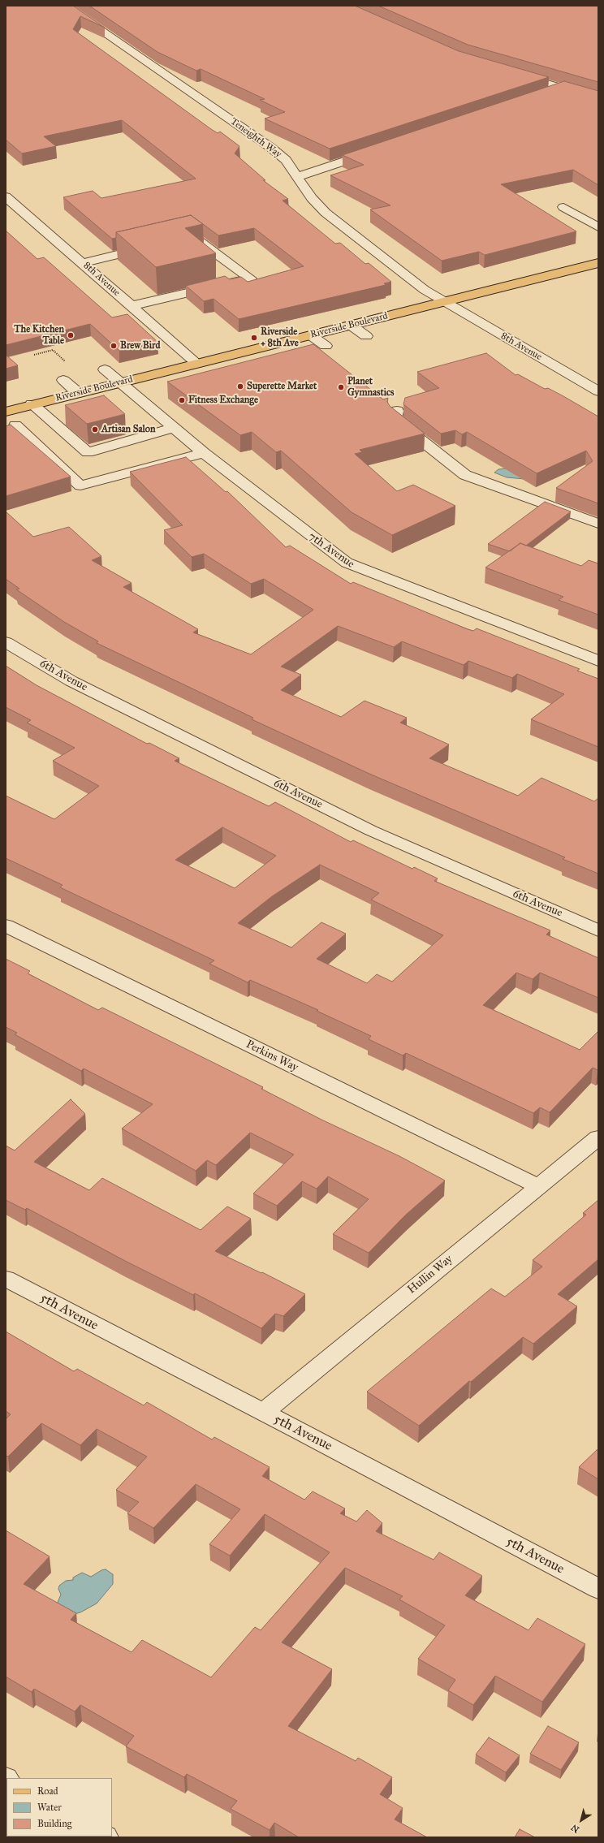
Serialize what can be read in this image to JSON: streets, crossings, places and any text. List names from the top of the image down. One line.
{"streets":{"main road":["Riverside Boulevard"],"street":["Teneighth Way","8th Avenue","7th Avenue","6th Avenue","Perkins Way","Hullin Way","5th Avenue"]},"crossings":[["Teneighth Way","8th Avenue"],["Teneighth Way","Riverside Boulevard"],["8th Avenue","Riverside Boulevard"],["Riverside Boulevard","7th Avenue"],["Perkins Way","Hullin Way"],["Hullin Way","5th Avenue"]],"places":["The Kitchen Table","Riverside + 8th Ave","Brew Bird","Superette Market","Planet Gymnastics","Fitness Exchange","Artisan Salon"],"legend":["Road","Water","Building"],"north":"bottom left"}
